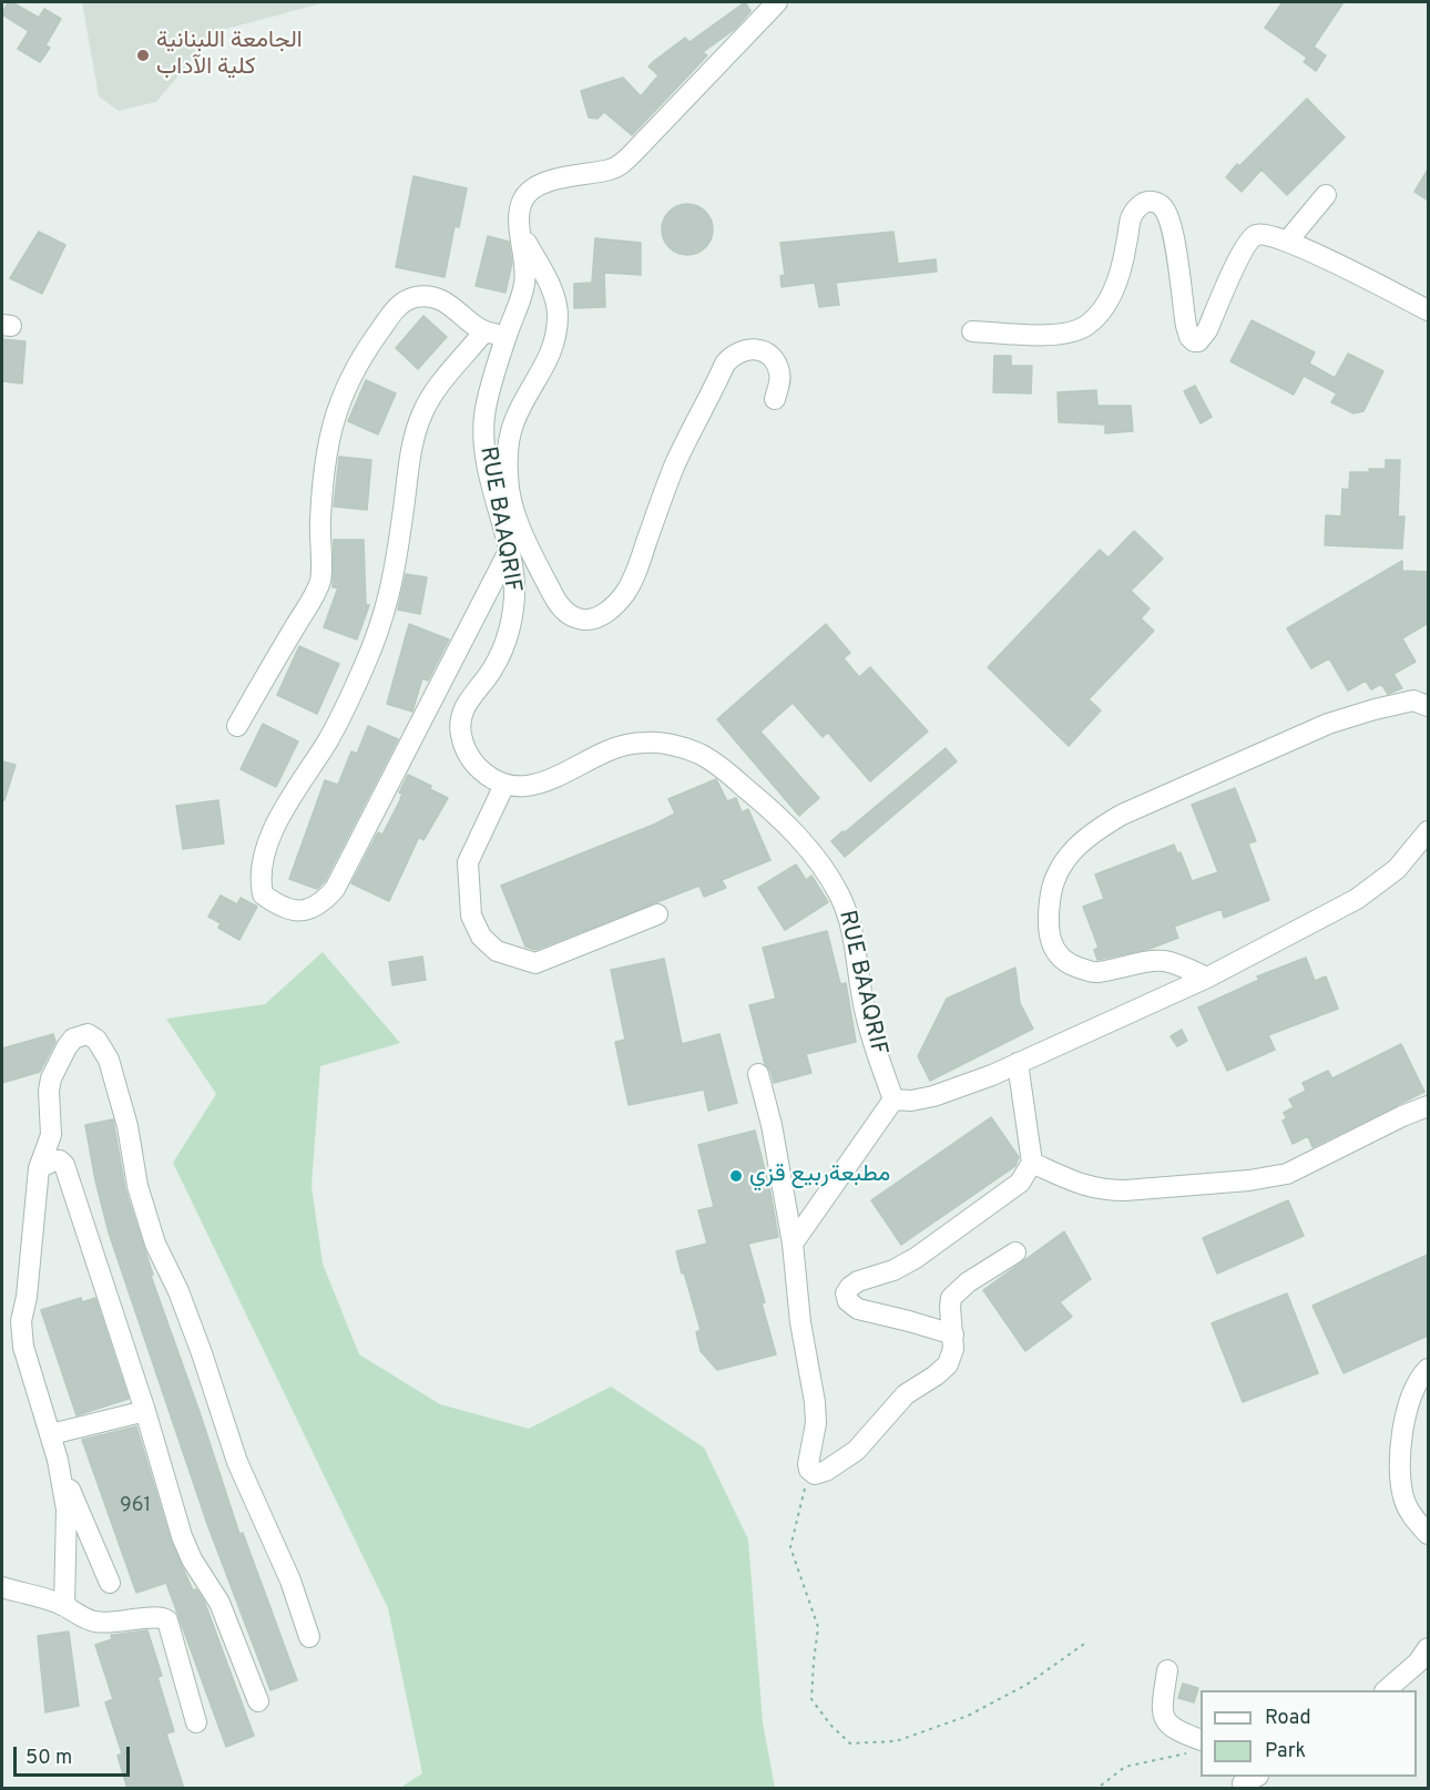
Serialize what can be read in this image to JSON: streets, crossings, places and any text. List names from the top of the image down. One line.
{"streets":{"street":["RUE BAAQRIF"]},"places":["الجامعة اللبنانية كلية الآداب","مطبعةربيع قزي"],"house_numbers":["961"],"legend":["Road","Park"],"scale_bar":"50 m"}
